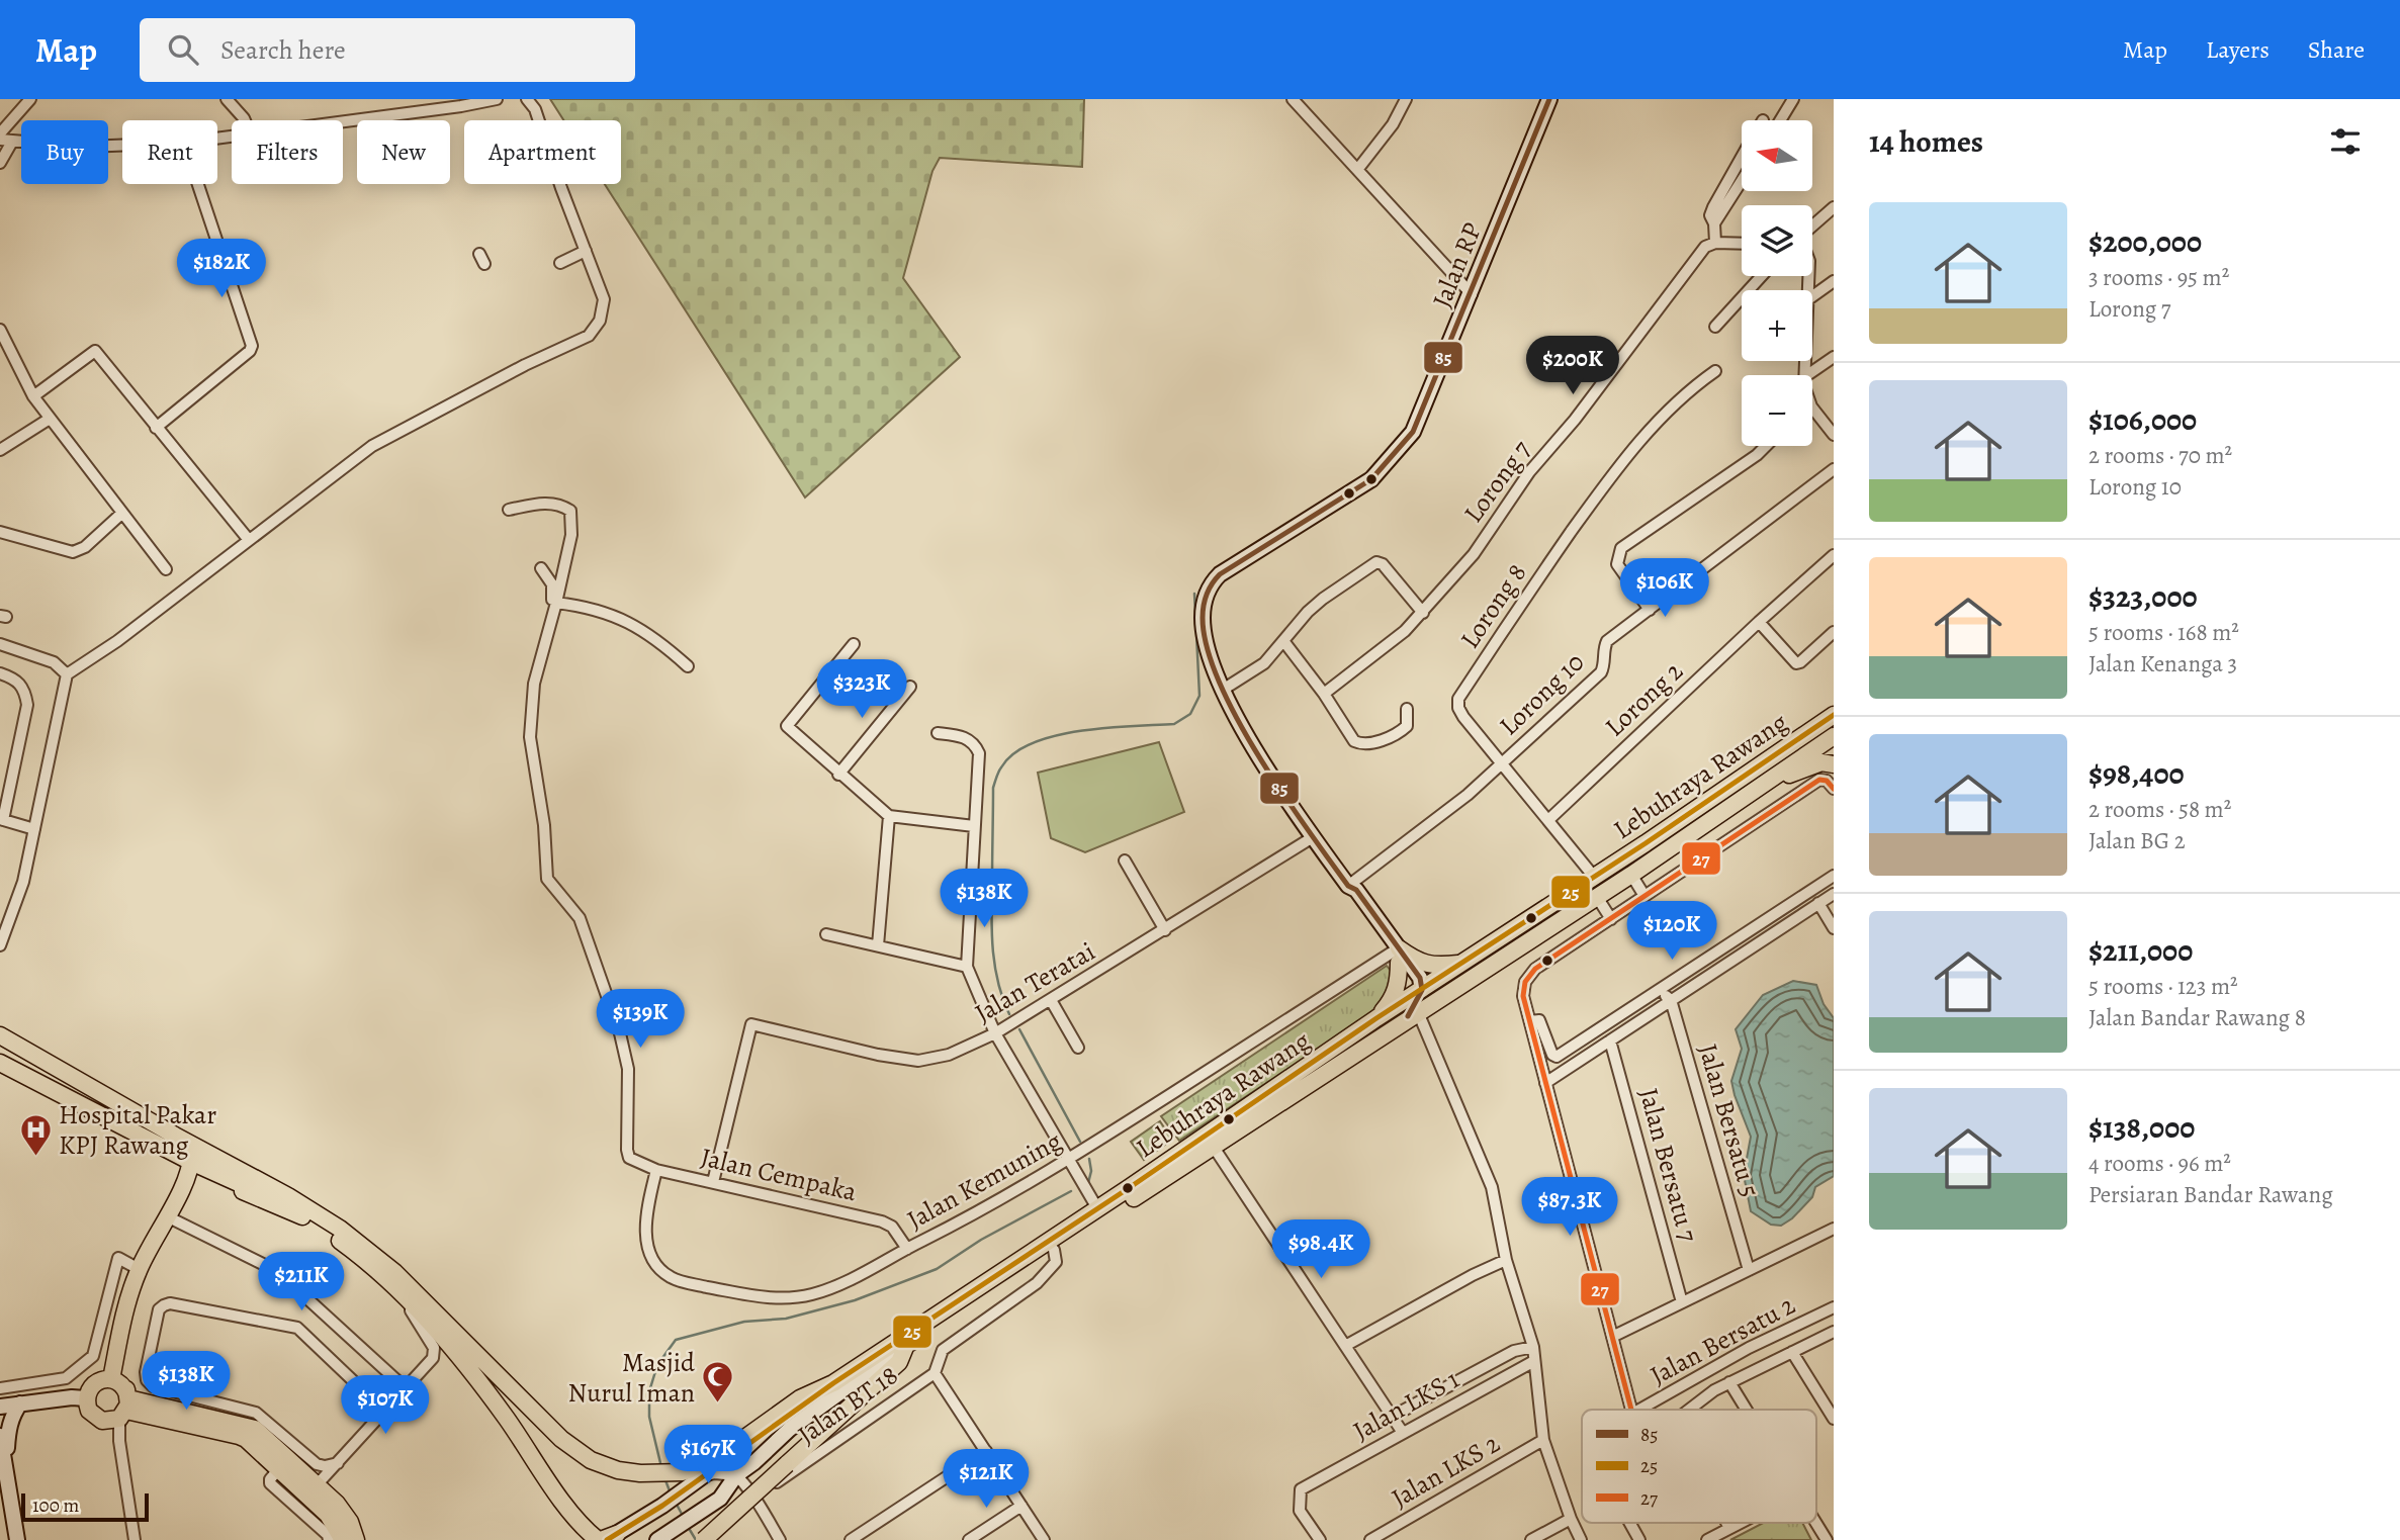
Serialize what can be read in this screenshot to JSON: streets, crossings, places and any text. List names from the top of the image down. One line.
{"streets":{"main road":["Lebuhraya Rawang"],"street":["Jalan RP","Lorong 7","Lorong 8","Lorong 10","Lorong 2","Jalan Teratai","Jalan Bersatu 5","Jalan Bersatu 7","Jalan Cempaka","Jalan Kemuning","Jalan Bersatu 2","Jalan BT 18","Jalan LKS 1","Jalan LKS 2"]},"crossings":[["Lorong 8","Lorong 10"],["Lorong 8","Lorong 2"],["Lorong 8","Lebuhraya Rawang"],["Lebuhraya Rawang","Jalan BT 18"],["Jalan Teratai","Jalan Cempaka"],["Jalan Cempaka","Jalan Kemuning"]],"places":{"hospital":["Hospital Pakar KPJ Rawang"],"mosque":["Masjid Nurul Iman"]},"lines":["transit line 85","transit line 25","transit line 27"],"legend":["85","25","27"],"scale_bar":"100 m","north":"left","page":{"header":"Map","search":"Search here","nav":["Map","Layers","Share"],"heading":"14 homes","map_buttons":["+","−"],"chip":["Buy","Rent","Filters","New","Apartment"],"list":[{"name":"$200,000","note":"3 rooms · 95 m² · Lorong 7"},{"name":"$106,000","note":"2 rooms · 70 m² · Lorong 10"},{"name":"$323,000","note":"5 rooms · 168 m² · Jalan Kenanga 3"},{"name":"$98,400","note":"2 rooms · 58 m² · Jalan BG 2"},{"name":"$211,000","note":"5 rooms · 123 m² · Jalan Bandar Rawang 8"},{"name":"$138,000","note":"4 rooms · 96 m² · Persiaran Bandar Rawang"}],"price":["$182K","$200K","$106K","$323K","$138K","$120K","$139K","$87.3K","$98.4K","$211K","$138K","$107K","$167K","$121K"],"scale":"100 m"}}
